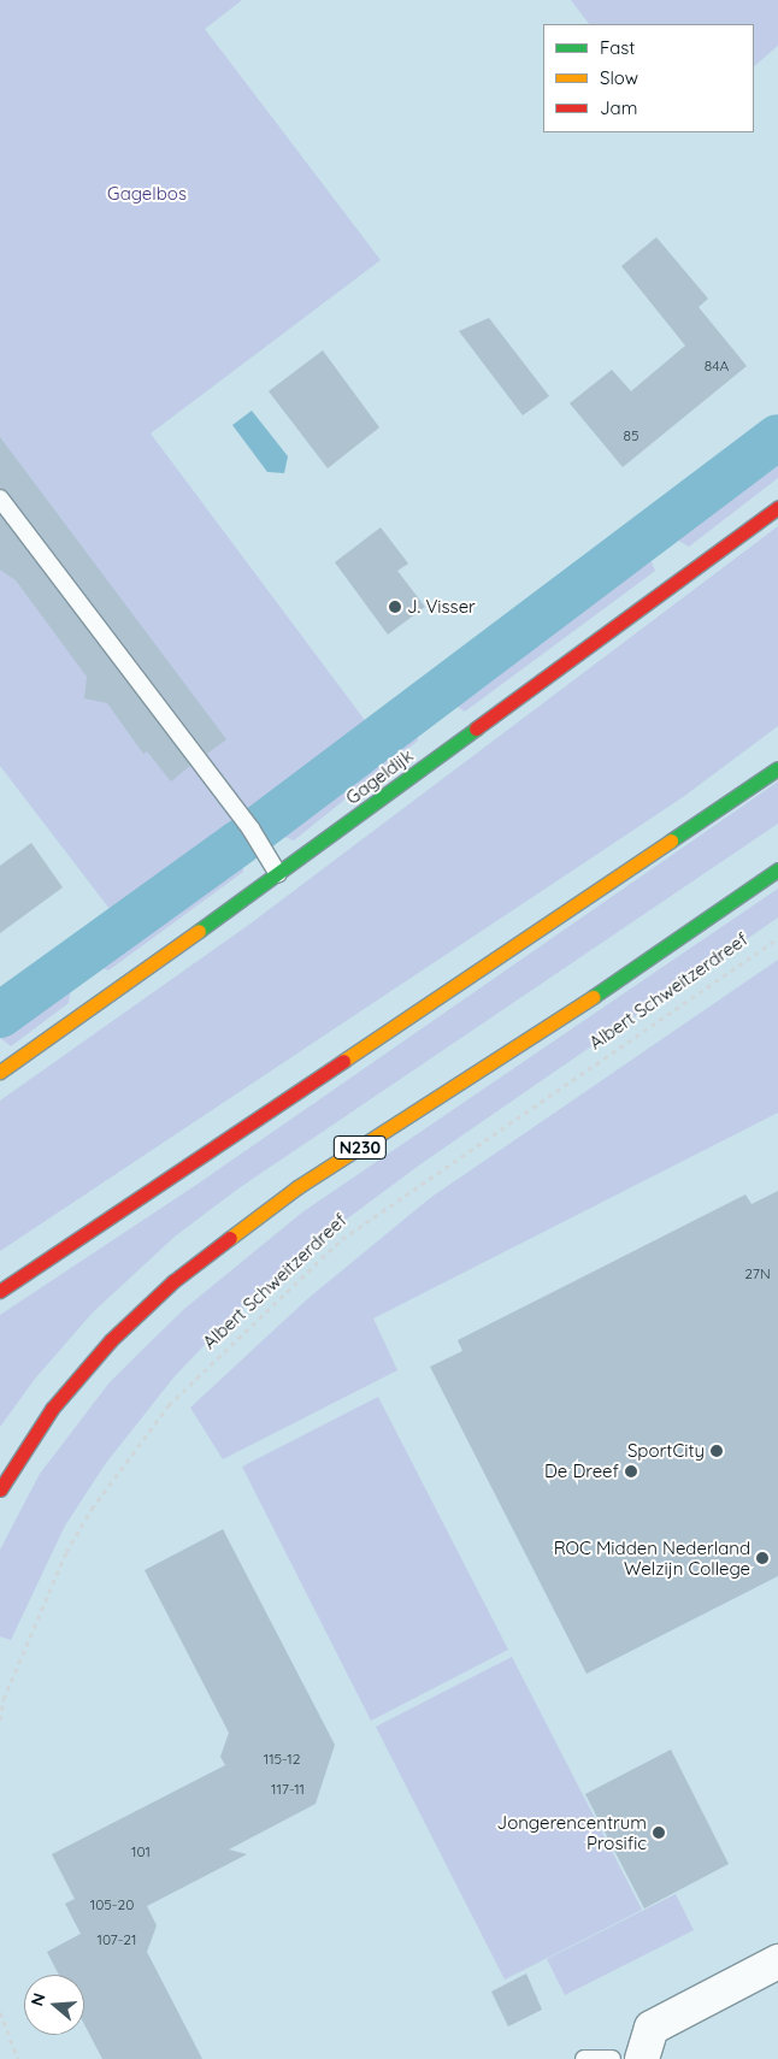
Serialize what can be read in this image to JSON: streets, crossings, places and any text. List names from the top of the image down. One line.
{"streets":{"main road":["Gageldijk","Albert Schweitzerdreef","N230"]},"parks":["Gagelbos"],"places":["J. Visser","SportCity","De Dreef","ROC Midden Nederland Welzijn College","Jongerencentrum Prosific"],"house_numbers":["84A","85","27N","115-12","117-11","101","105-20","107-21"],"legend":["Fast","Slow","Jam"],"north":"left"}
